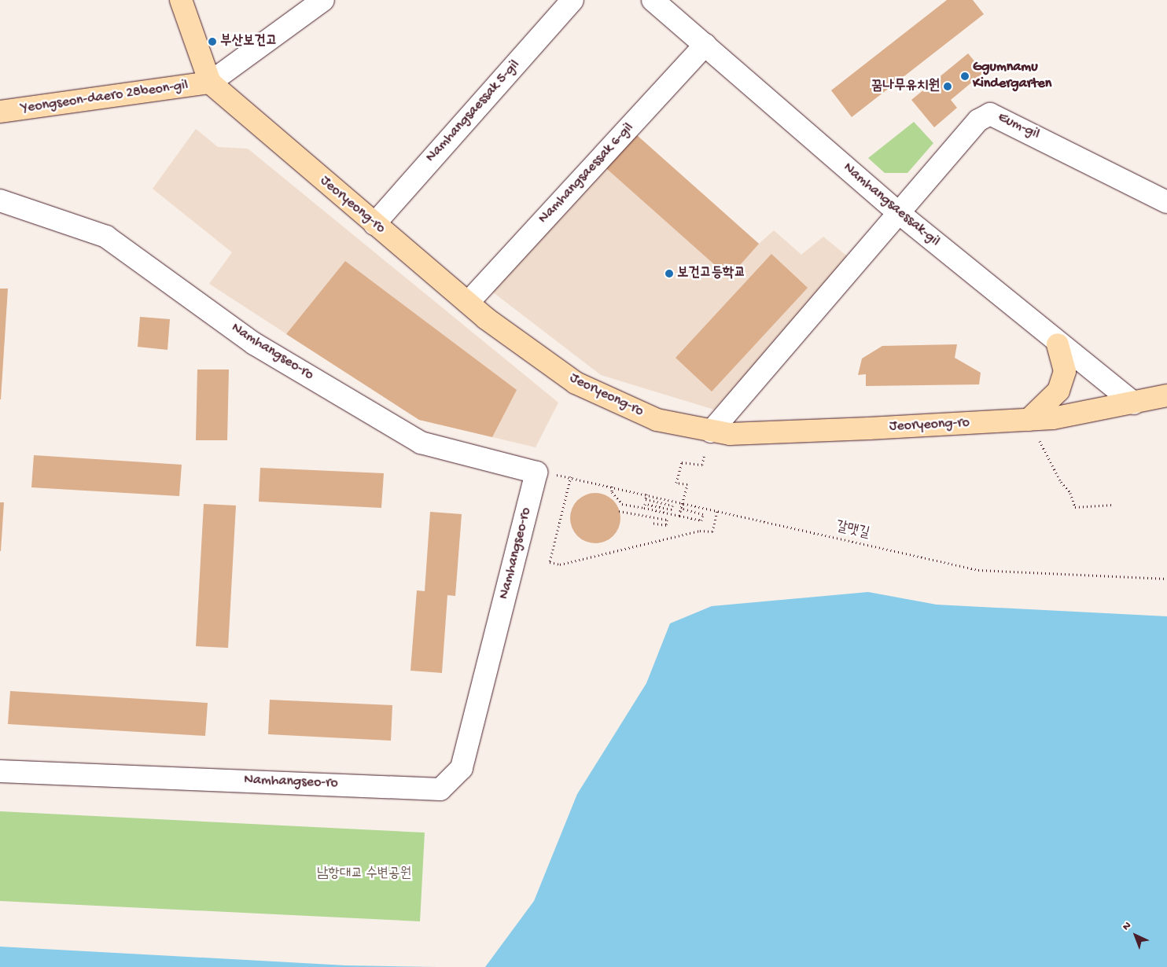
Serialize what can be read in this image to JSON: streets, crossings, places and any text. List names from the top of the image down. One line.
{"streets":{"main road":["Yeongseon-daero 28beon-gil","Jeoryeong-ro"],"street":["Namhangsaessak 5-gil","Eum-gil","Namhangsaessak 6-gil","Namhangsaessak-gil","Namhangseo-ro"],"path":["갈맷길"]},"crossings":[["Yeongseon-daero 28beon-gil","Jeoryeong-ro"],["Namhangsaessak 5-gil","Jeoryeong-ro"],["Eum-gil","Namhangsaessak-gil"],["Namhangsaessak 6-gil","Jeoryeong-ro"],["Namhangsaessak 6-gil","Namhangsaessak-gil"],["Jeoryeong-ro","Namhangsaessak-gil"],["Namhangseo-ro","갈맷길"]],"parks":["남항대교 수변공원"],"places":["부산보건고","Ggumnamu Kindergarten","꿈나무유치원","보건고등학교"],"north":"top left"}
